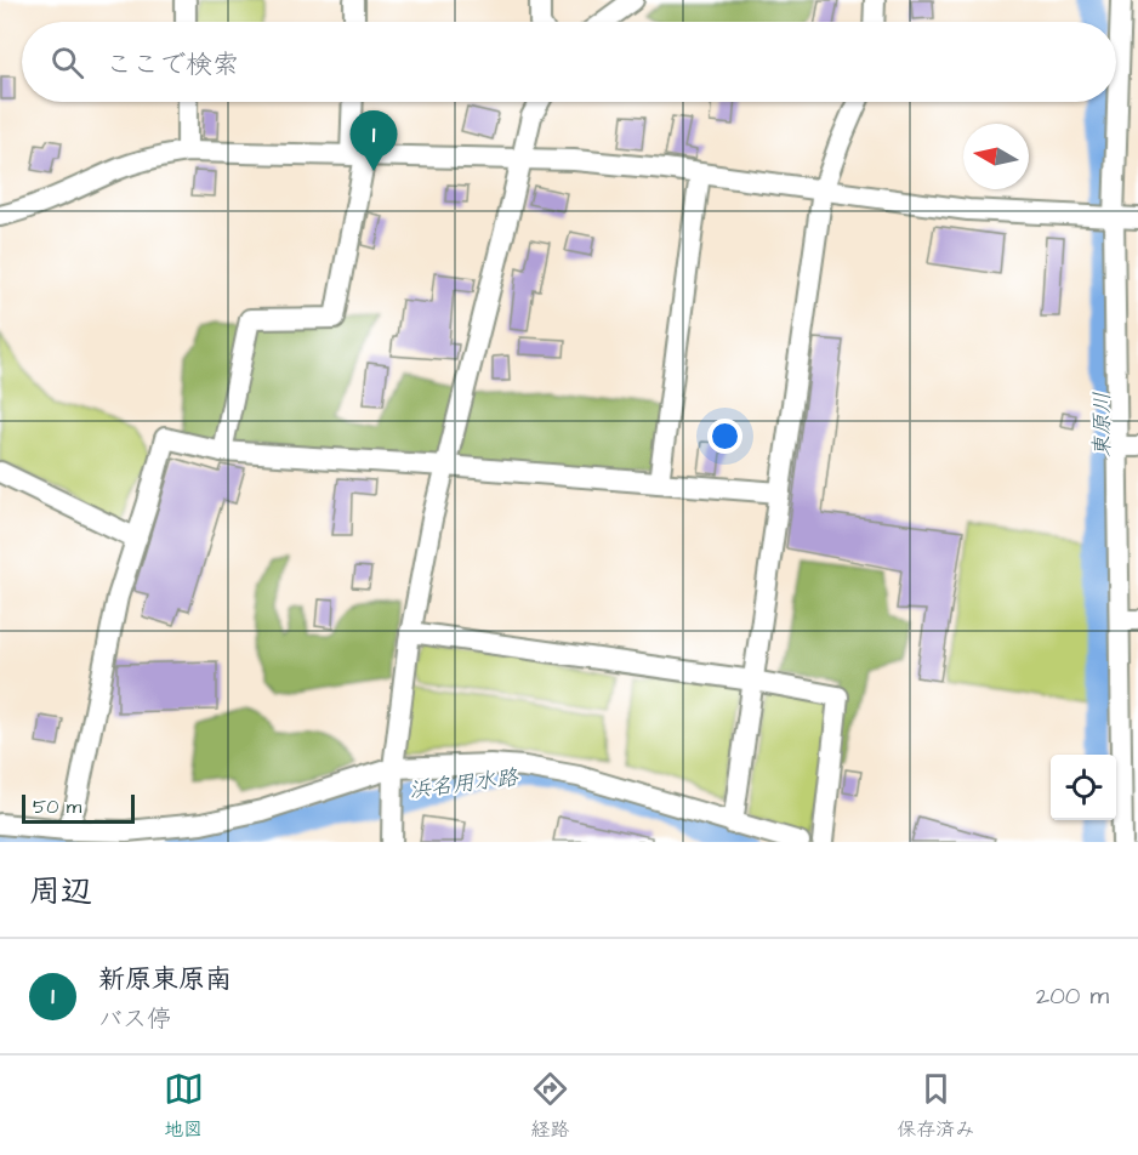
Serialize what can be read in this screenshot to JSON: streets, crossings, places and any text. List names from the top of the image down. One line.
{"water":["東原川","浜名用水路"],"scale_bar":"50 m","north":"left","page":{"search":"ここで検索","pins":"1","scale":"50 m","heading":"周辺","list":[{"mark":"1","name":"新原東原南","note":"バス停","value":"200 m"}],"nav":["地図","経路","保存済み"]}}
